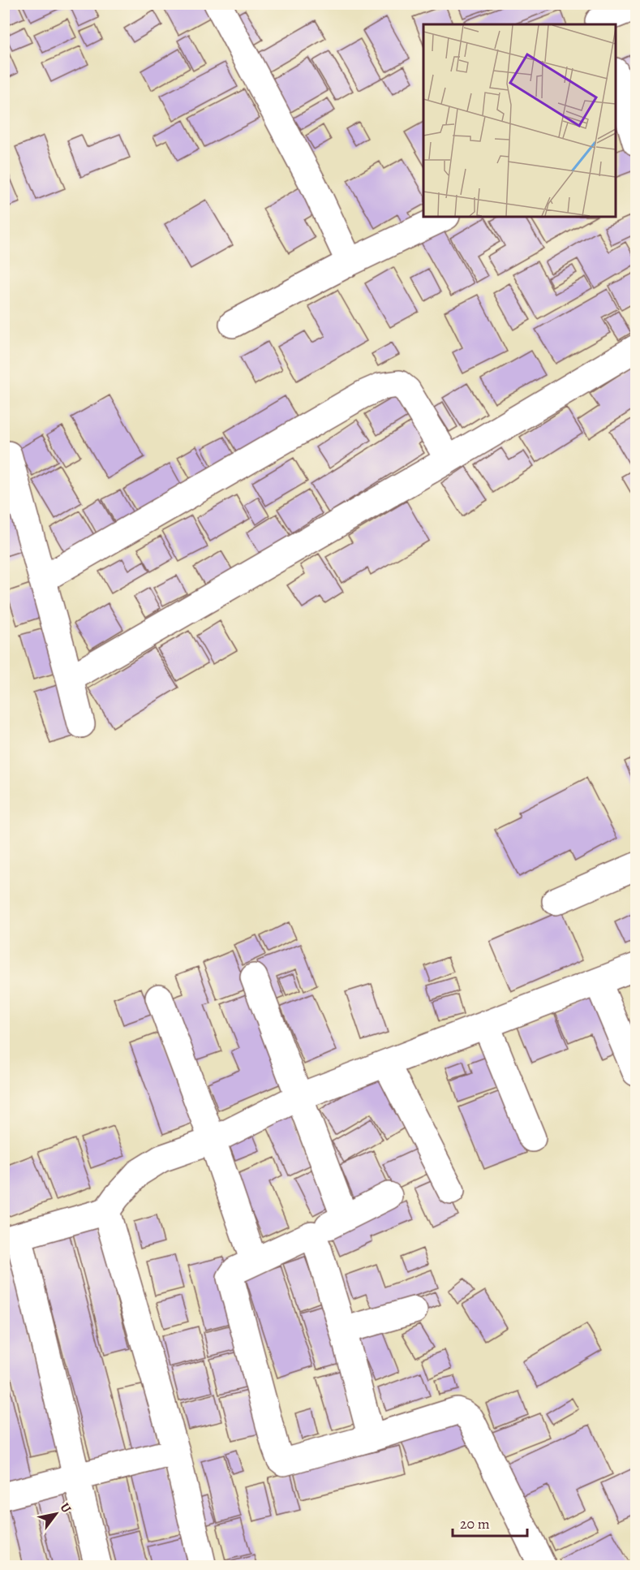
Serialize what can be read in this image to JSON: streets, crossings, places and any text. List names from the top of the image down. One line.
{"scale_bar":"20 m","north":"top right"}
